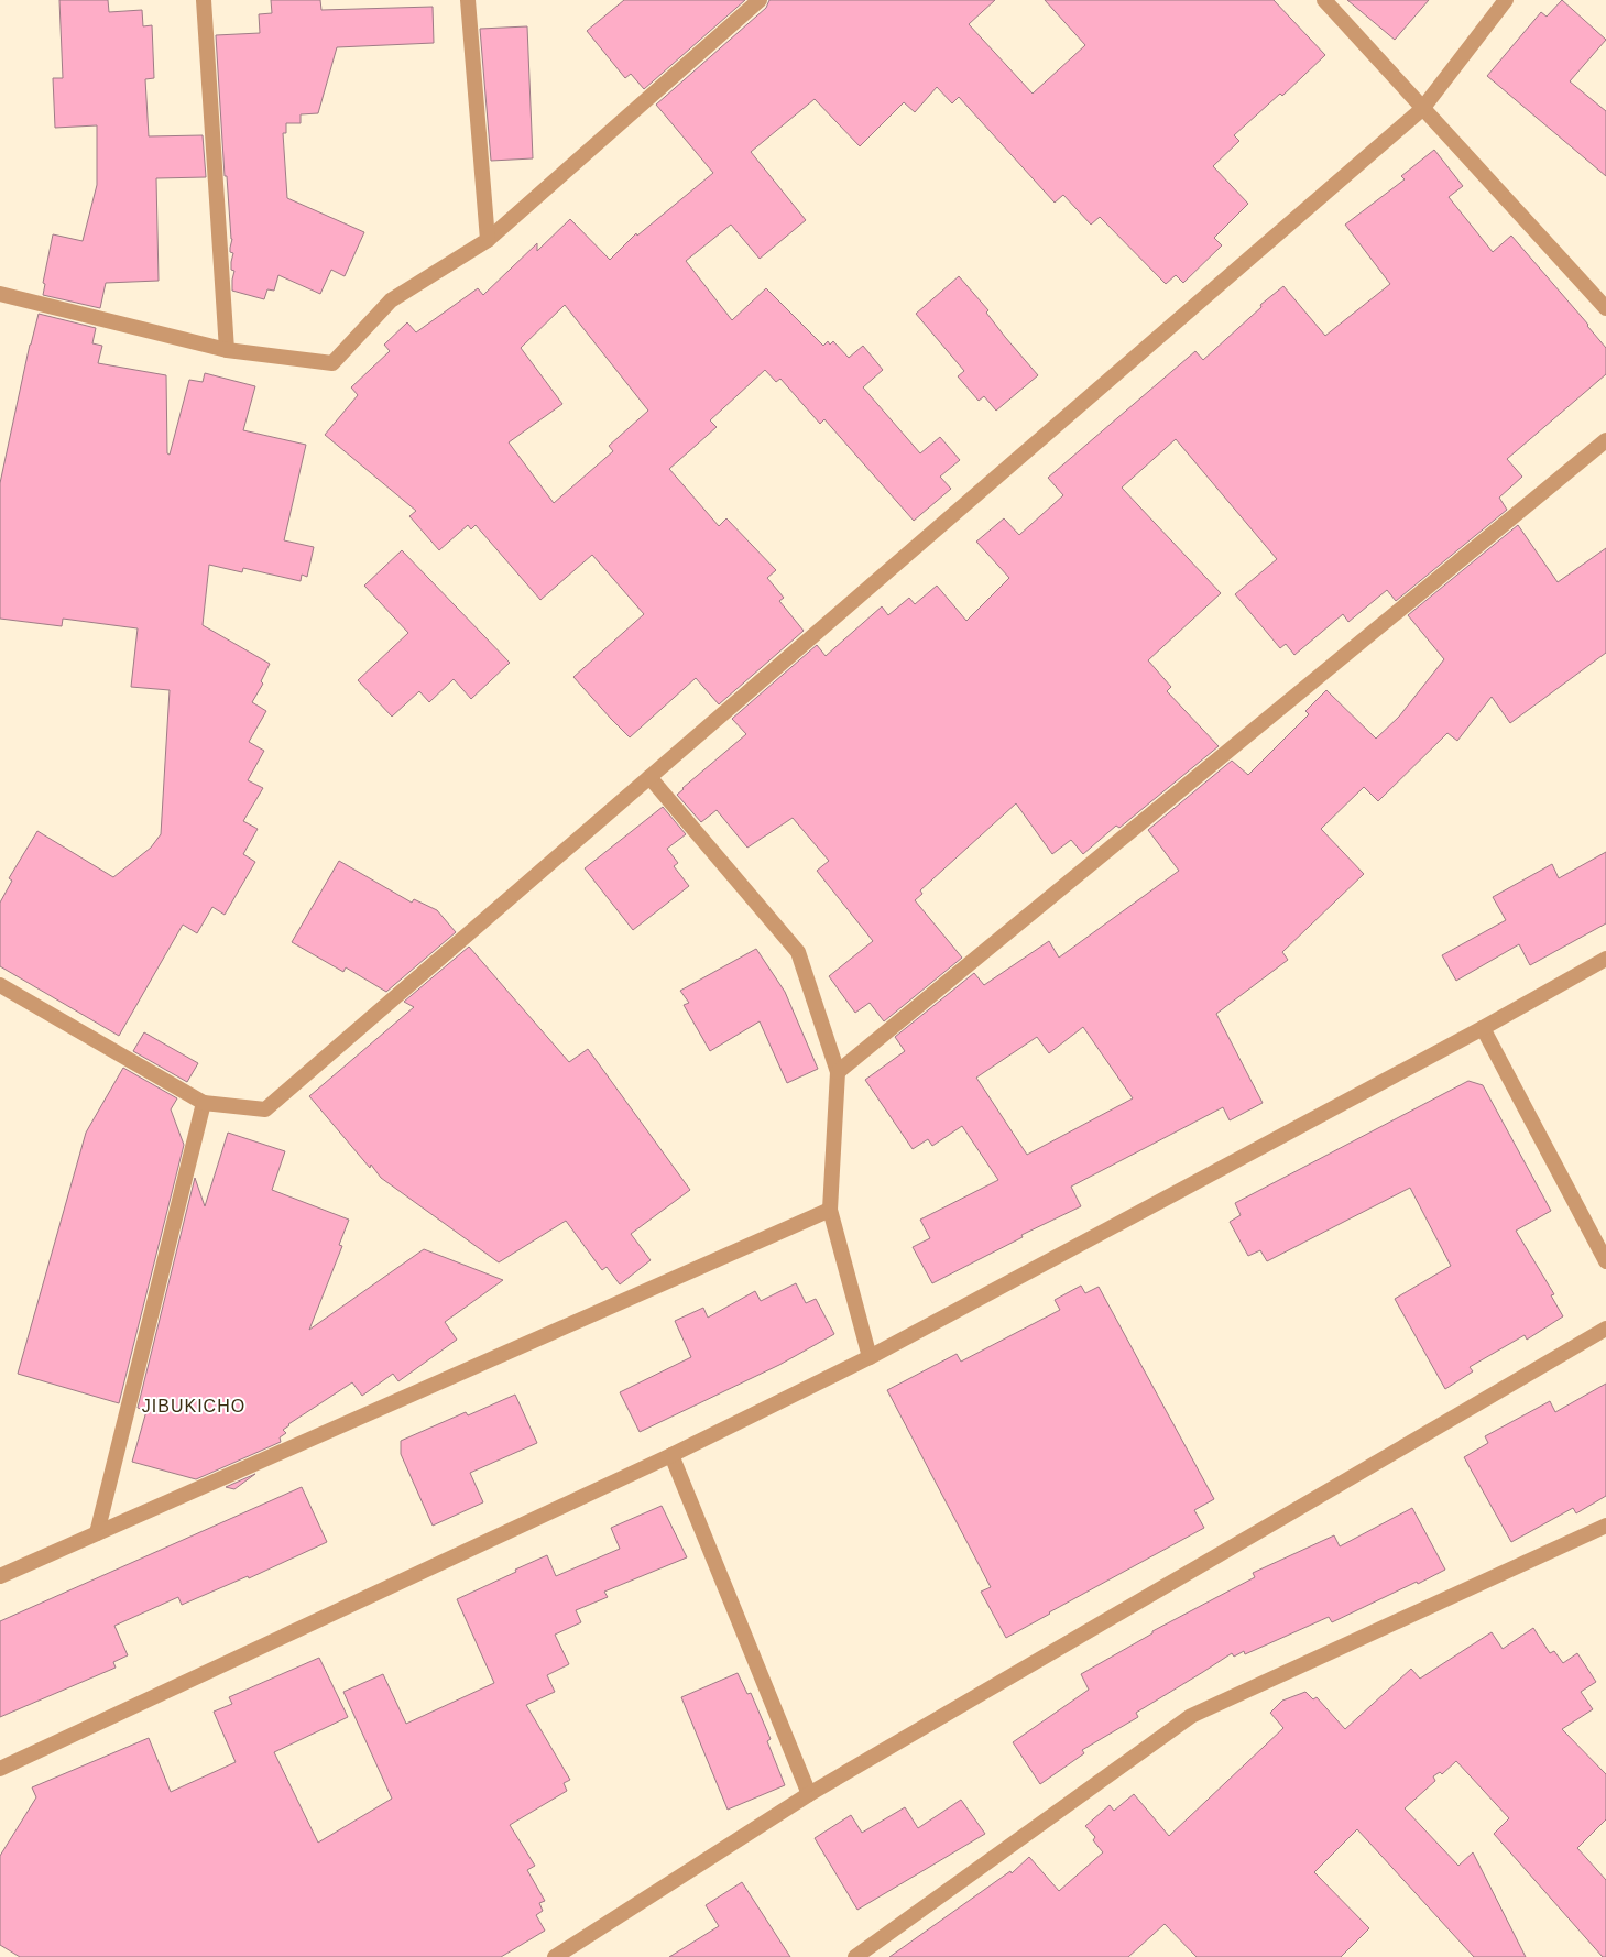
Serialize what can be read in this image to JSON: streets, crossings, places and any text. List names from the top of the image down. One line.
{"districts":["JIBUKICHO"]}
